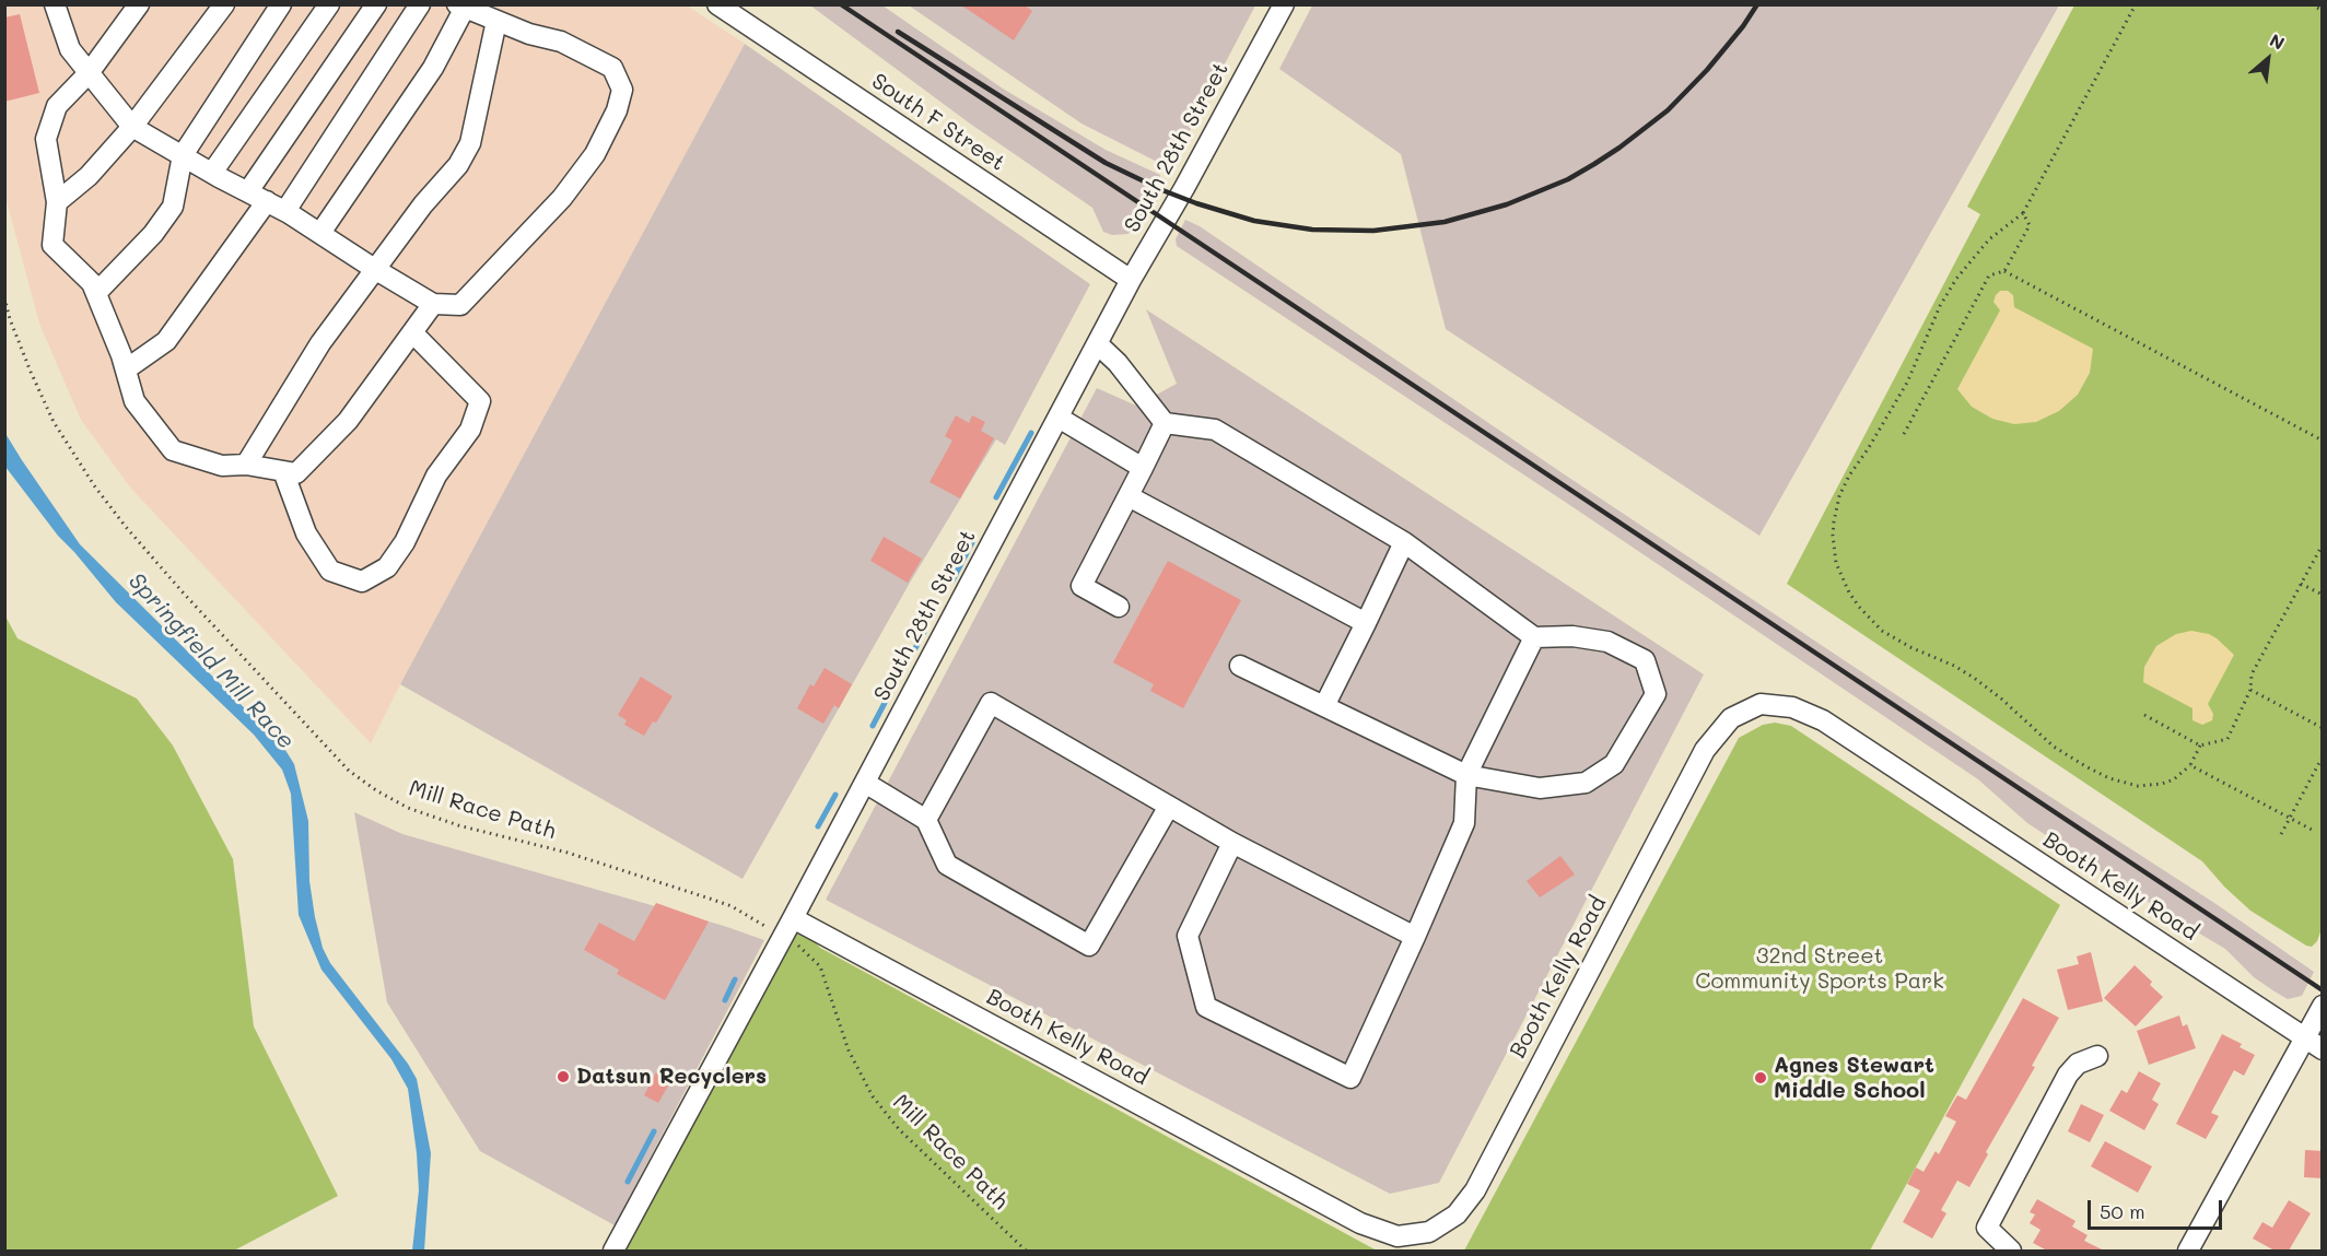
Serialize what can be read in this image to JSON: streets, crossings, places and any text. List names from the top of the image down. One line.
{"streets":{"street":["South F Street","South 28th Street","Booth Kelly Road"],"path":["Mill Race Path"]},"crossings":[["South F Street","South 28th Street"],["South 28th Street","Mill Race Path"],["South 28th Street","Booth Kelly Road"]],"water":["Springfield Mill Race"],"parks":["32nd Street Community Sports Park"],"places":["Datsun Recyclers","Agnes Stewart Middle School"],"scale_bar":"50 m","north":"top right"}
